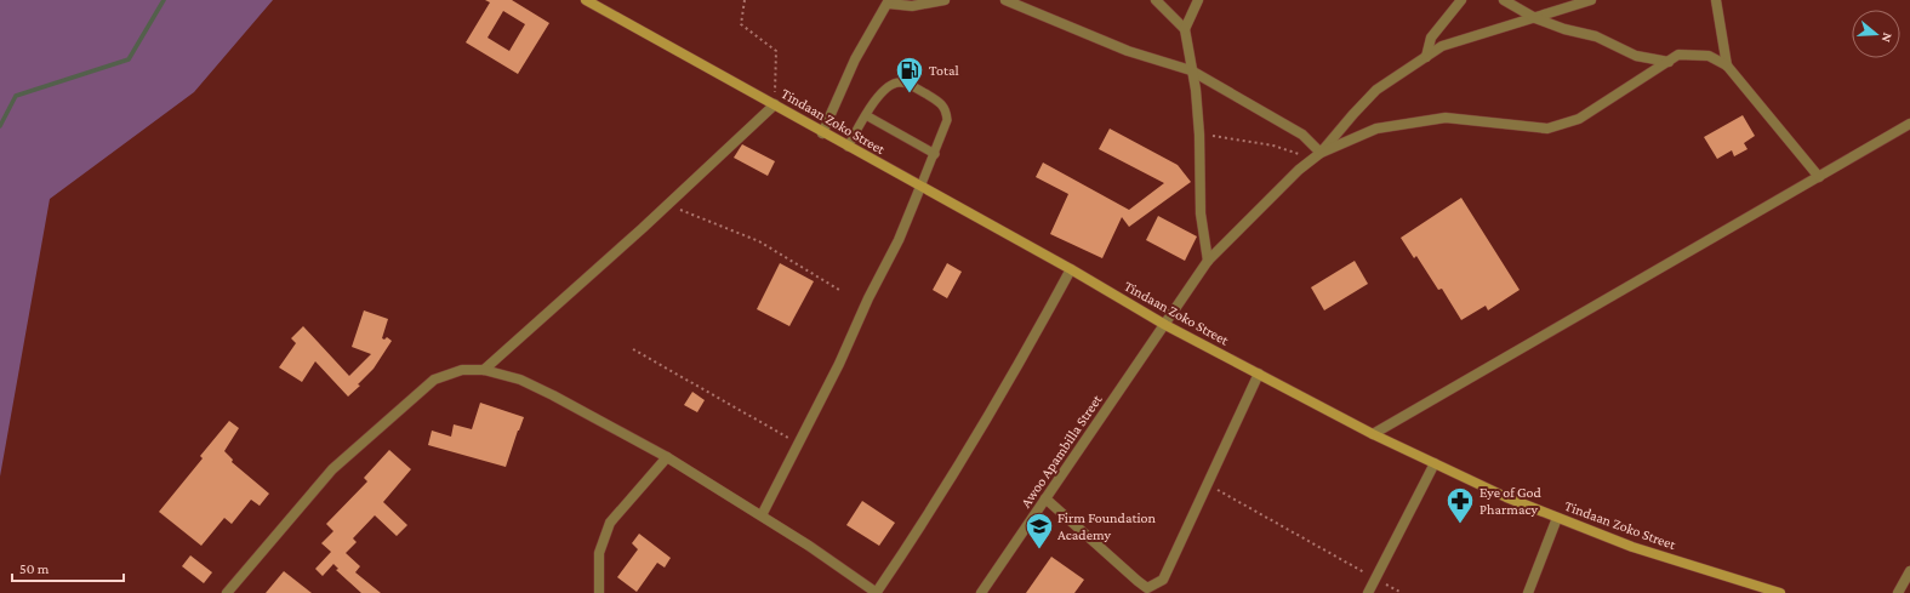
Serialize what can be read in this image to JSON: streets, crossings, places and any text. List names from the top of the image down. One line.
{"streets":{"main road":["Tindaan Zoko Street"],"street":["Awoo Apambilla Street"]},"crossings":[["Tindaan Zoko Street","Awoo Apambilla Street"]],"places":{"fuel station":["Total"],"pharmacy":["Eye of God Pharmacy"],"school or university":["Firm Foundation Academy"]},"scale_bar":"50 m","north":"right"}
